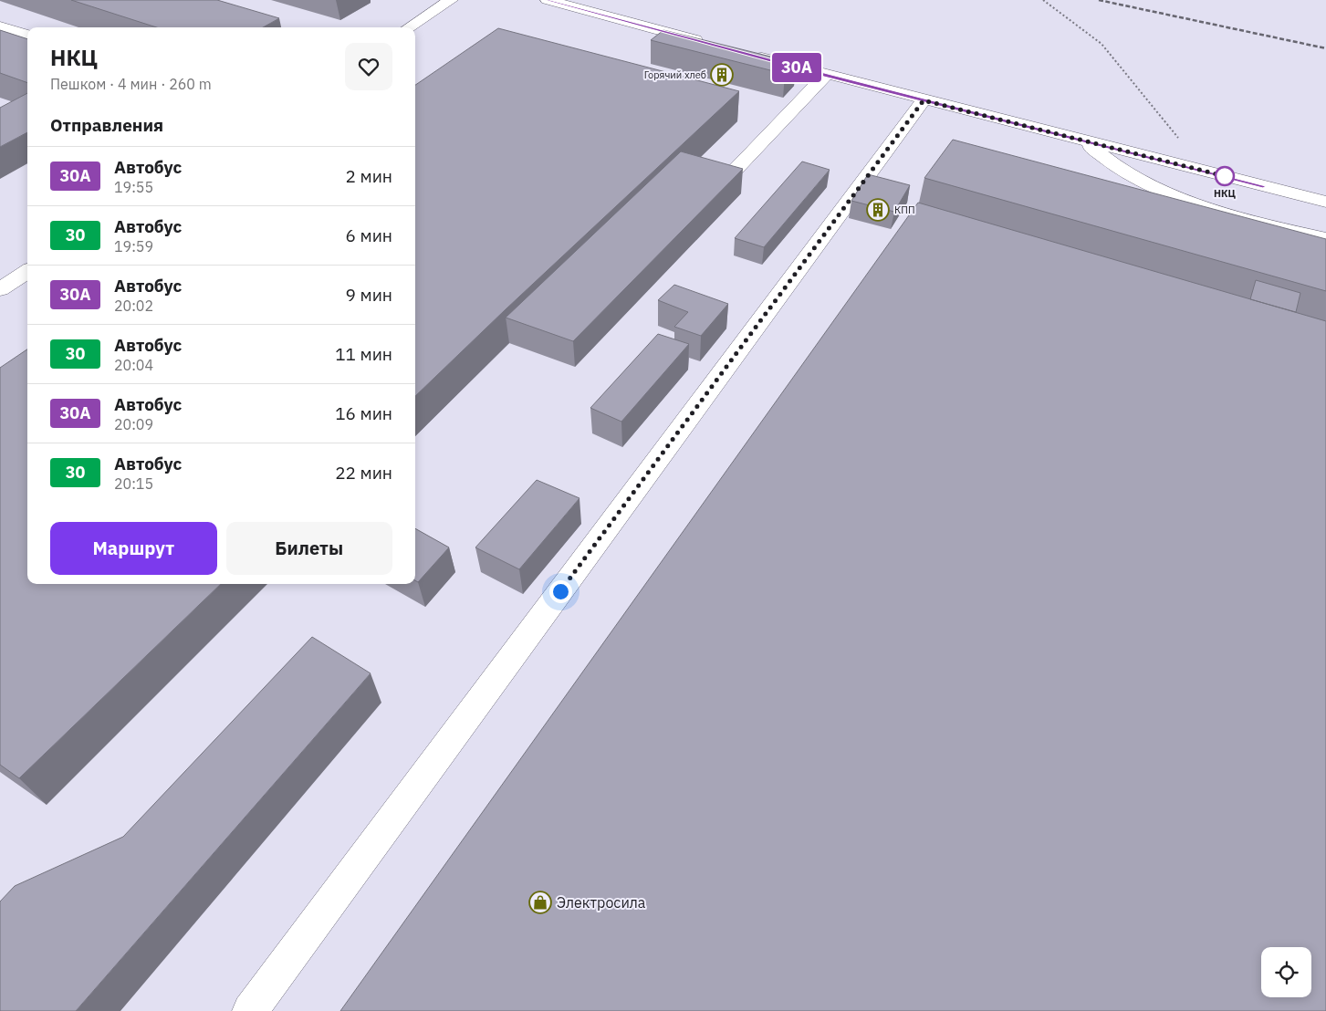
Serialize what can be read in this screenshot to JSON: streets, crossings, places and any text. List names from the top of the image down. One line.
{"places":{"building":["Горячий хлеб","КПП"],"other":["НКЦ"],"shop":["Электросила"]},"lines":["bus line 30А"],"page":{"on_map":"30А","heading":[["НКЦ","Пешком · 4 мин · 260 m"],"Отправления"],"list":[{"mark":"30А","name":"Автобус","note":"19:55","value":"2 мин"},{"mark":"30","name":"Автобус","note":"19:59","value":"6 мин"},{"mark":"30А","name":"Автобус","note":"20:02","value":"9 мин"},{"mark":"30","name":"Автобус","note":"20:04","value":"11 мин"},{"mark":"30А","name":"Автобус","note":"20:09","value":"16 мин"},{"mark":"30","name":"Автобус","note":"20:15","value":"22 мин"}],"buttons":["Маршрут","Билеты"]}}
